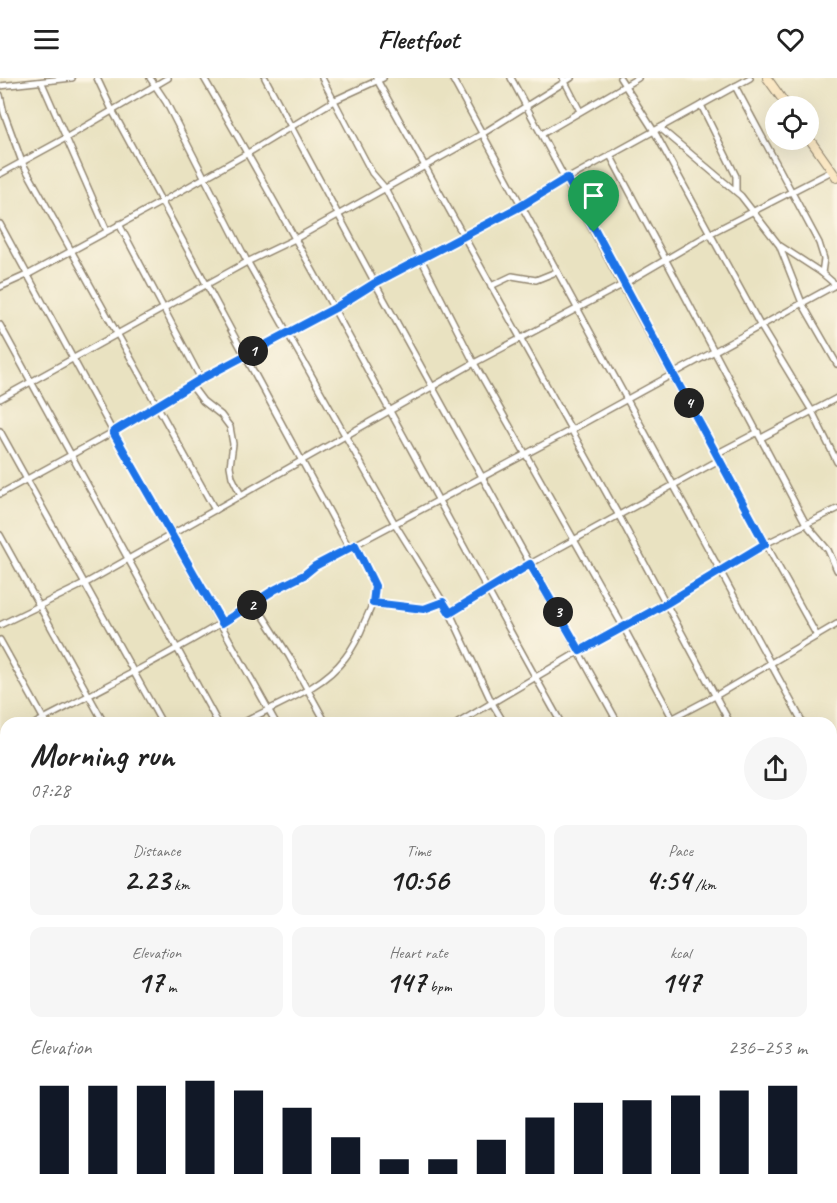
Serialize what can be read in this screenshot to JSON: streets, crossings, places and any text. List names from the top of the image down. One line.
{"page":{"header":"Fleetfoot","pins":["1","4","2","3"],"heading":["Morning run","07:28"],"stats":[["Distance","2.23 km"],["Time","10:56"],["Pace","4:54 /km"],["Elevation","17 m"],["Heart rate","147 bpm"],["kcal","147"]],"chart":["Elevation","236–253 m"]}}
